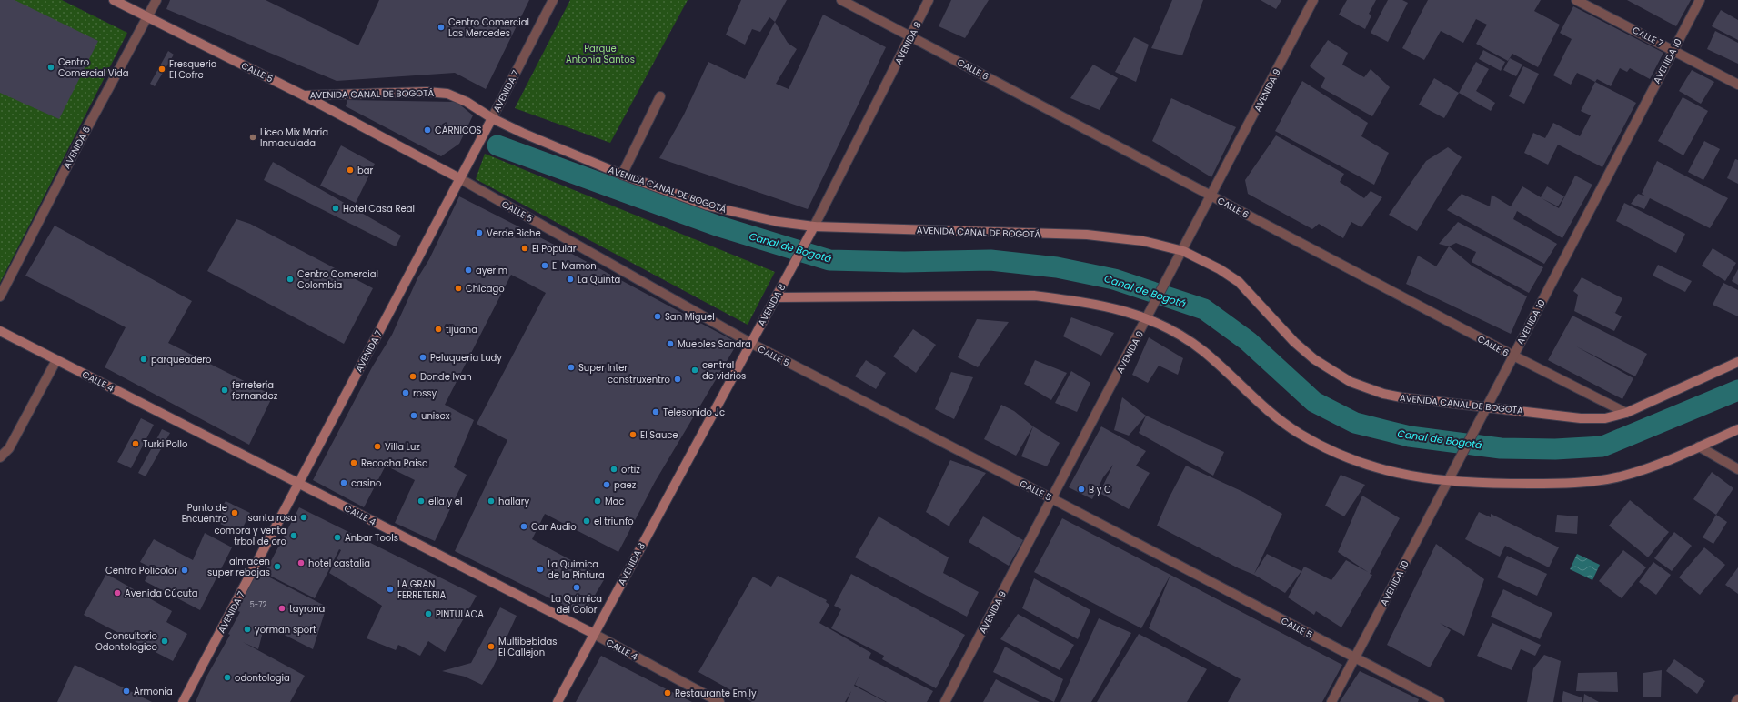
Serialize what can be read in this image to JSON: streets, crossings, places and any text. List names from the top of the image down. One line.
{"streets":{"main road":["AVENIDA 8","CALLE 5","AVENIDA 7","AVENIDA CANAL DE BOGOTÁ","CALLE 4"],"street":["CALLE 7","AVENIDA 10","CALLE 6","AVENIDA 9","AVENIDA 6"]},"crossings":[["CALLE 7","AVENIDA 10"],["AVENIDA 8","CALLE 6"],["AVENIDA 8","CALLE 5"],["AVENIDA 8","AVENIDA CANAL DE BOGOTÁ"],["AVENIDA 8","CALLE 4"],["AVENIDA 10","CALLE 6"],["AVENIDA 10","CALLE 5"],["AVENIDA 10","AVENIDA CANAL DE BOGOTÁ"],["CALLE 6","AVENIDA 9"],["CALLE 6","AVENIDA CANAL DE BOGOTÁ"],["CALLE 5","AVENIDA 9"],["CALLE 5","AVENIDA 7"],["CALLE 5","AVENIDA CANAL DE BOGOTÁ"],["CALLE 5","AVENIDA 6"],["AVENIDA 9","AVENIDA CANAL DE BOGOTÁ"],["AVENIDA 7","AVENIDA CANAL DE BOGOTÁ"],["AVENIDA 7","CALLE 4"]],"water":["Canal de Bogotá"],"parks":["Parque Antonia Santos"],"places":["Centro Comercial Las Mercedes","Centro Comercial Vida","Fresqueria El Cofre","CÁRNICOS","Liceo Mix María Inmaculada","bar","Hotel Casa Real","Verde Biche","El Popular","El Mamon","ayerim","Centro Comercial Colombia","La Quinta","Chicago","San Miguel","tijuana","Muebles Sandra","Peluqueria Ludy","parqueadero","Super Inter","central de vidrios","Donde Ivan","construxentro","ferretería fernandez","rossy","Telesonido Jc","unisex","El Sauce","Turki Pollo","Villa Luz","Recocha Paisa","ortiz","casino","paez","B y C","ella y el","hallary","Mac","Punto de Encuentro","santa rosa","el triunfo","Car Audio","compra y venta trbol de oro","Anbar Tools","hotel castalia","almacen super rebajas","La Quimica de la Pintura","Centro Policolor","La Quimica del Color","LA GRAN FERRETERIA","Avenida Cúcuta","tayrona","PINTULACA","yorman sport","Consultorio Odontologico","Multibebidas El Callejon","odontologia","Armonia","Restaurante Emily"],"house_numbers":["5-72"]}
